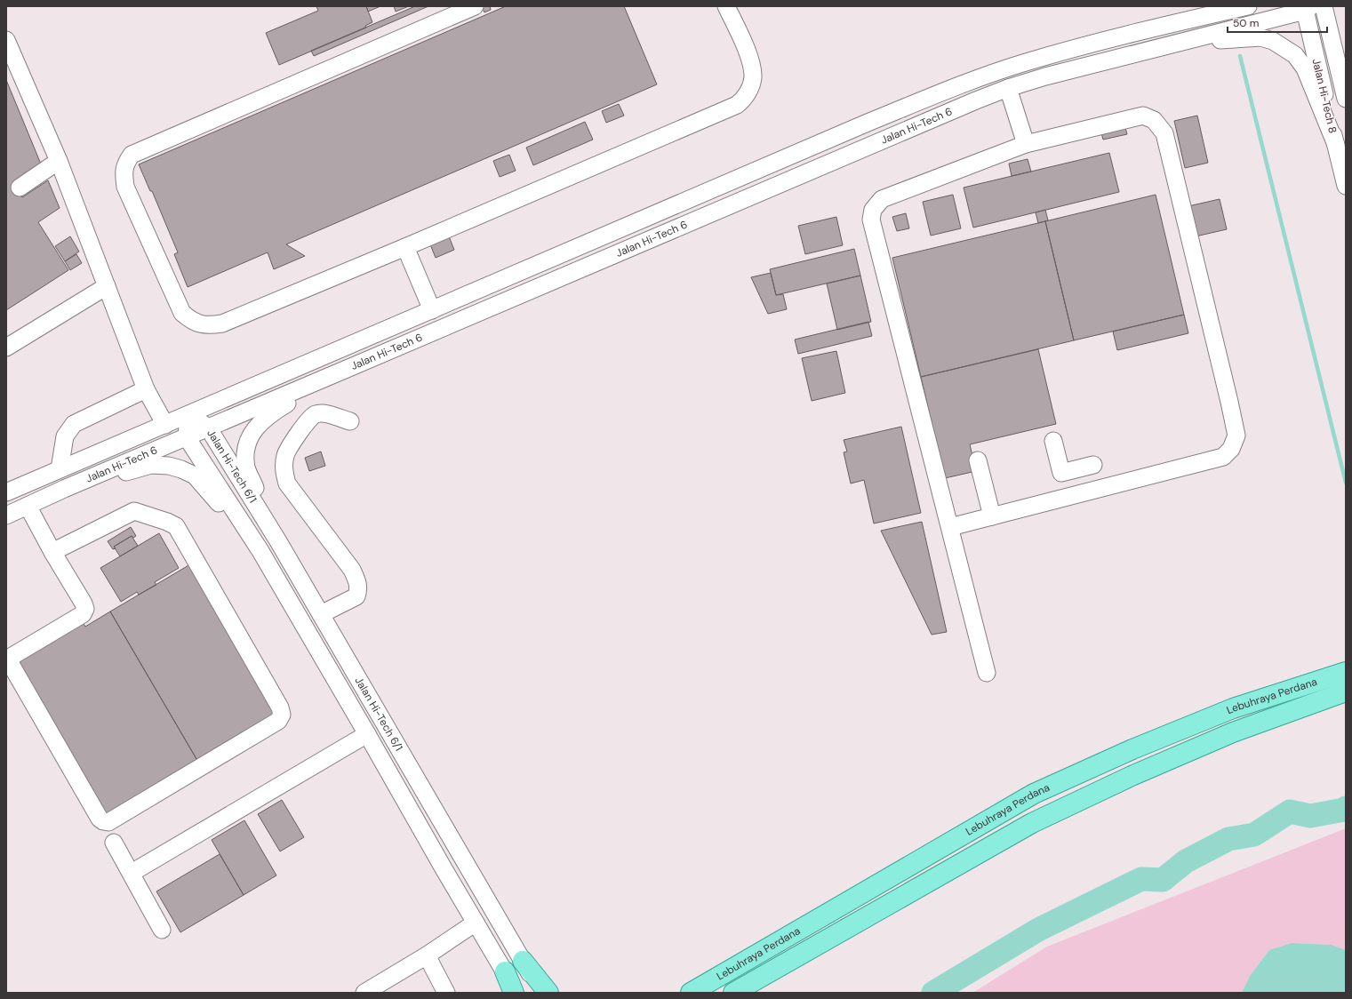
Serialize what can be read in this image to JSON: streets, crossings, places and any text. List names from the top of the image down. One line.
{"streets":{"main road":["Lebuhraya Perdana"],"street":["Jalan Hi-Tech 8","Jalan Hi-Tech 6","Jalan Hi-Tech 6/1"]},"crossings":[["Jalan Hi-Tech 8","Jalan Hi-Tech 6"],["Jalan Hi-Tech 6","Jalan Hi-Tech 6/1"]],"scale_bar":"50 m"}
